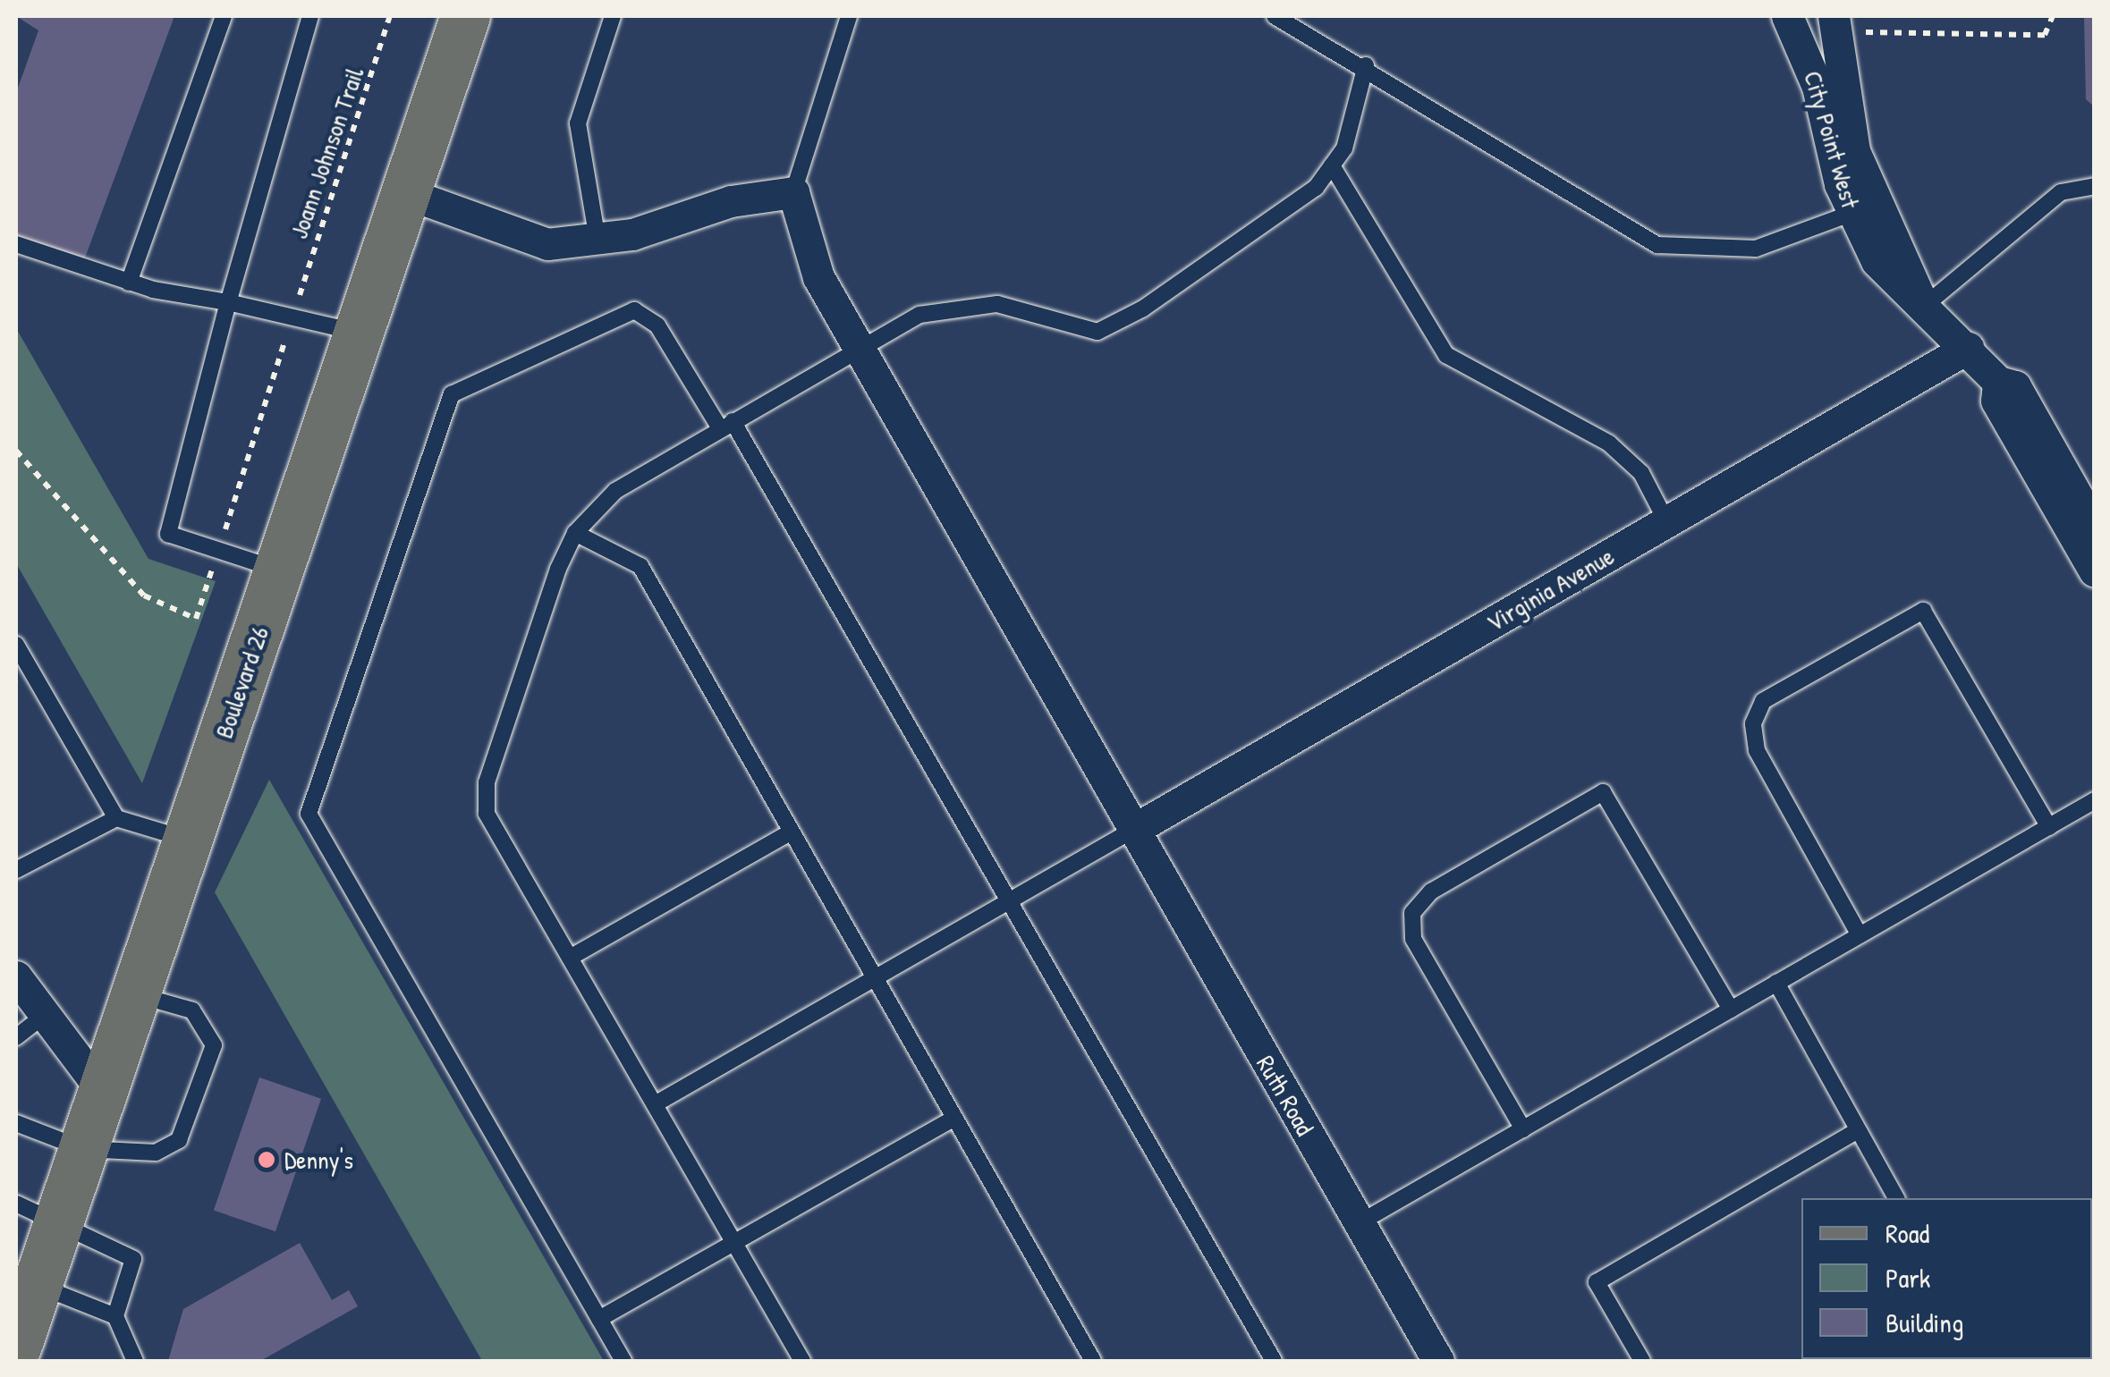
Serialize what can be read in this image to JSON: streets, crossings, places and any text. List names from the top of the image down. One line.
{"streets":{"main road":["Boulevard 26"],"street":["City Point West","Virginia Avenue","Ruth Road"],"path":["Joann Johnson Trail"]},"crossings":[["City Point West","Virginia Avenue"],["Virginia Avenue","Ruth Road"]],"places":["Denny's"],"legend":["Road","Park","Building"]}
